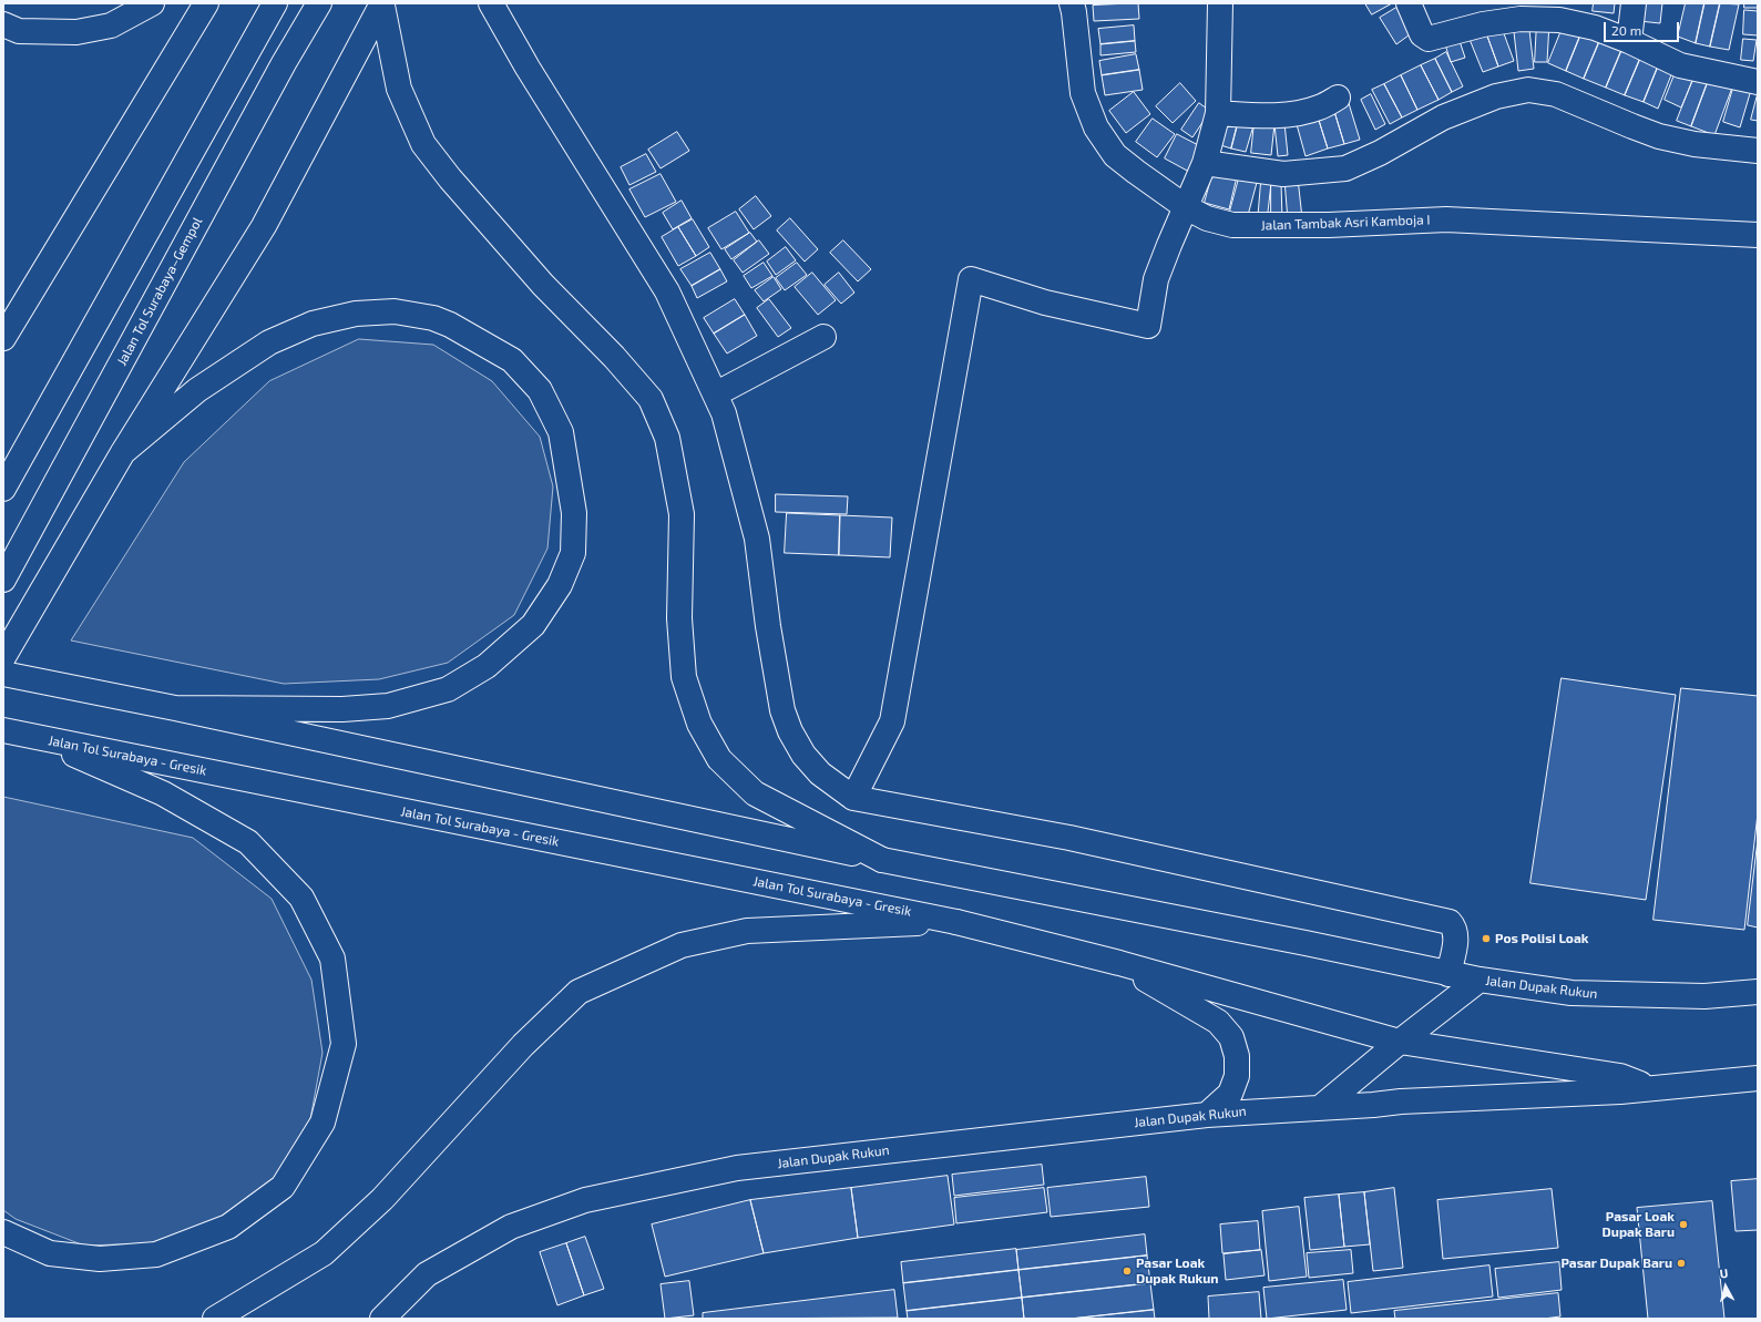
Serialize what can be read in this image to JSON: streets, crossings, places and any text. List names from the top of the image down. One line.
{"streets":{"main road":["Jalan Tambak Asri Kamboja I","Jalan Tol Surabaya–Gempol","Jalan Tol Surabaya - Gresik","Jalan Dupak Rukun"]},"places":["Pos Polisi Loak","Pasar Loak Dupak Baru","Pasar Dupak Baru","Pasar Loak Dupak Rukun"],"scale_bar":"20 m","north":"top"}
